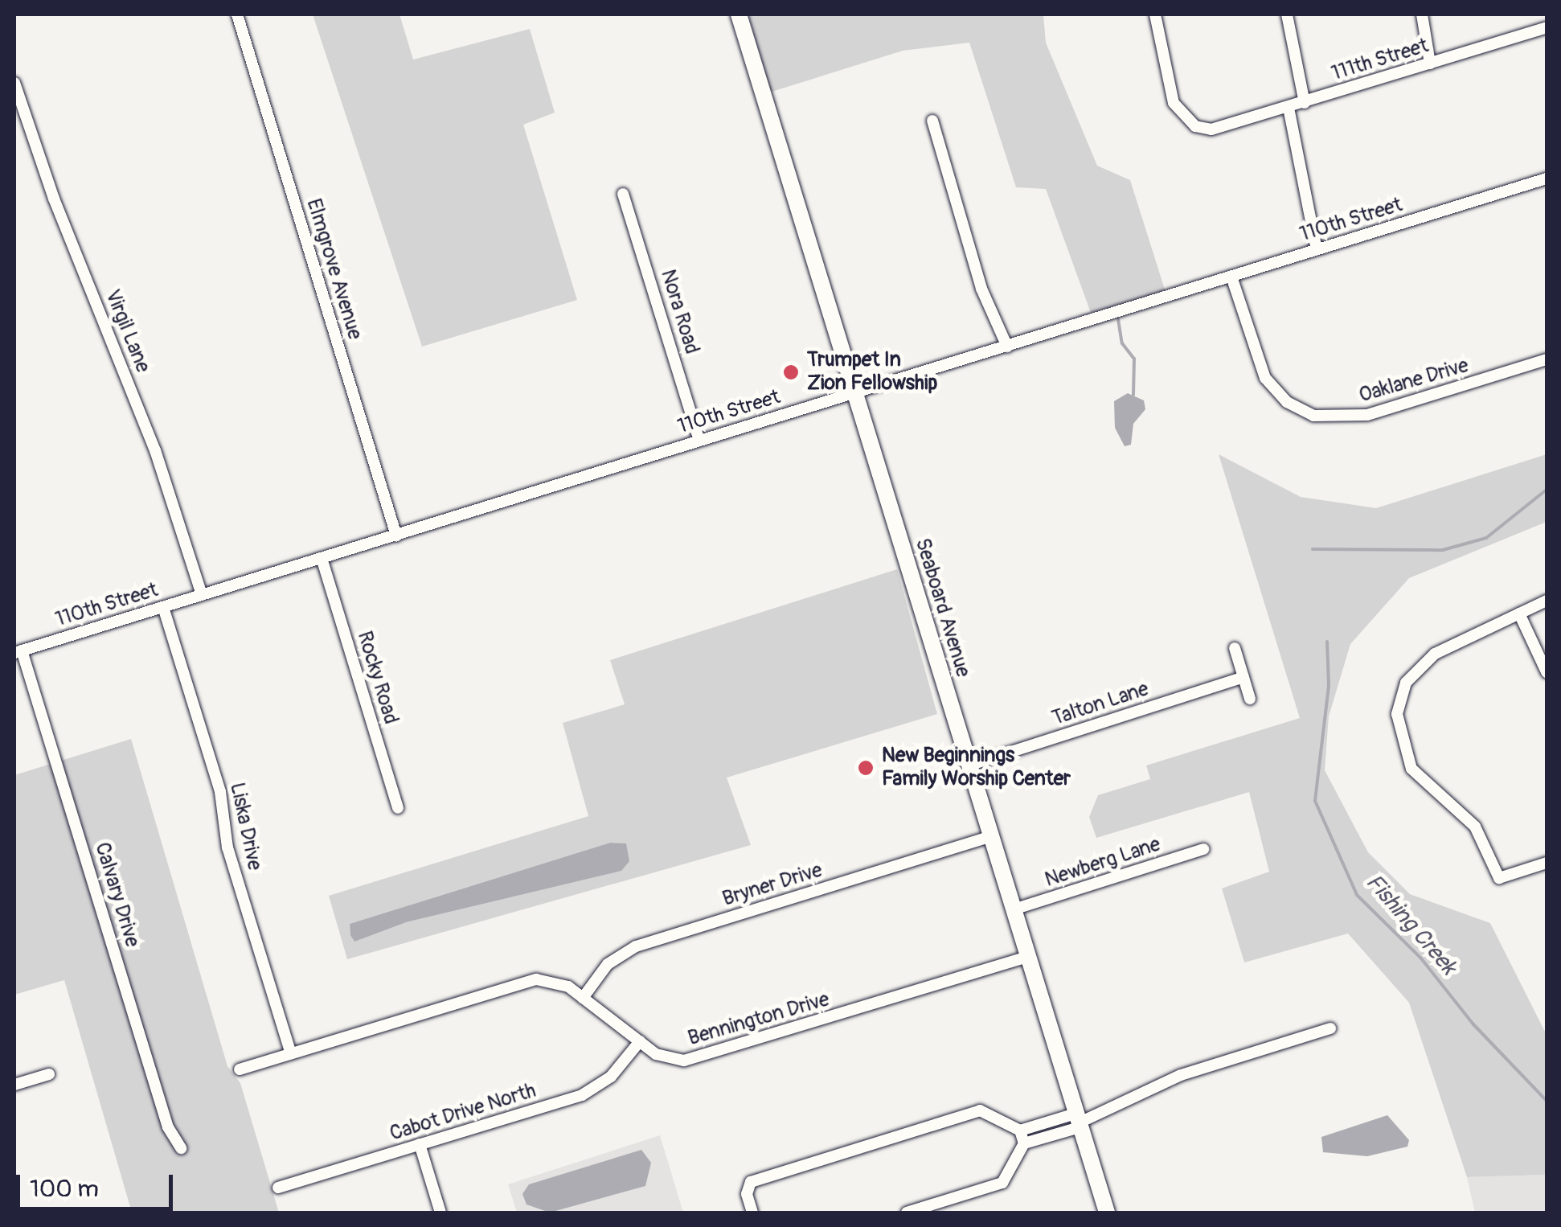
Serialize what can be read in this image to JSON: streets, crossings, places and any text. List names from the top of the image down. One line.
{"streets":{"street":["111th Street","110th Street","Elmgrove Avenue","Nora Road","Virgil Lane","Oaklane Drive","Seaboard Avenue","Rocky Road","Talton Lane","Liska Drive","Newberg Lane","Bryner Drive","Calvary Drive","Bennington Drive","Cabot Drive North"]},"crossings":[["110th Street","Elmgrove Avenue"],["110th Street","Nora Road"],["110th Street","Virgil Lane"],["110th Street","Oaklane Drive"],["110th Street","Seaboard Avenue"],["110th Street","Rocky Road"],["110th Street","Liska Drive"],["110th Street","Calvary Drive"],["Seaboard Avenue","Talton Lane"],["Seaboard Avenue","Newberg Lane"],["Seaboard Avenue","Bryner Drive"],["Seaboard Avenue","Bennington Drive"],["Liska Drive","Bennington Drive"],["Bryner Drive","Bennington Drive"],["Bennington Drive","Cabot Drive North"]],"water":["Fishing Creek"],"places":["Trumpet In Zion Fellowship","New Beginnings Family Worship Center"],"scale_bar":"100 m"}
